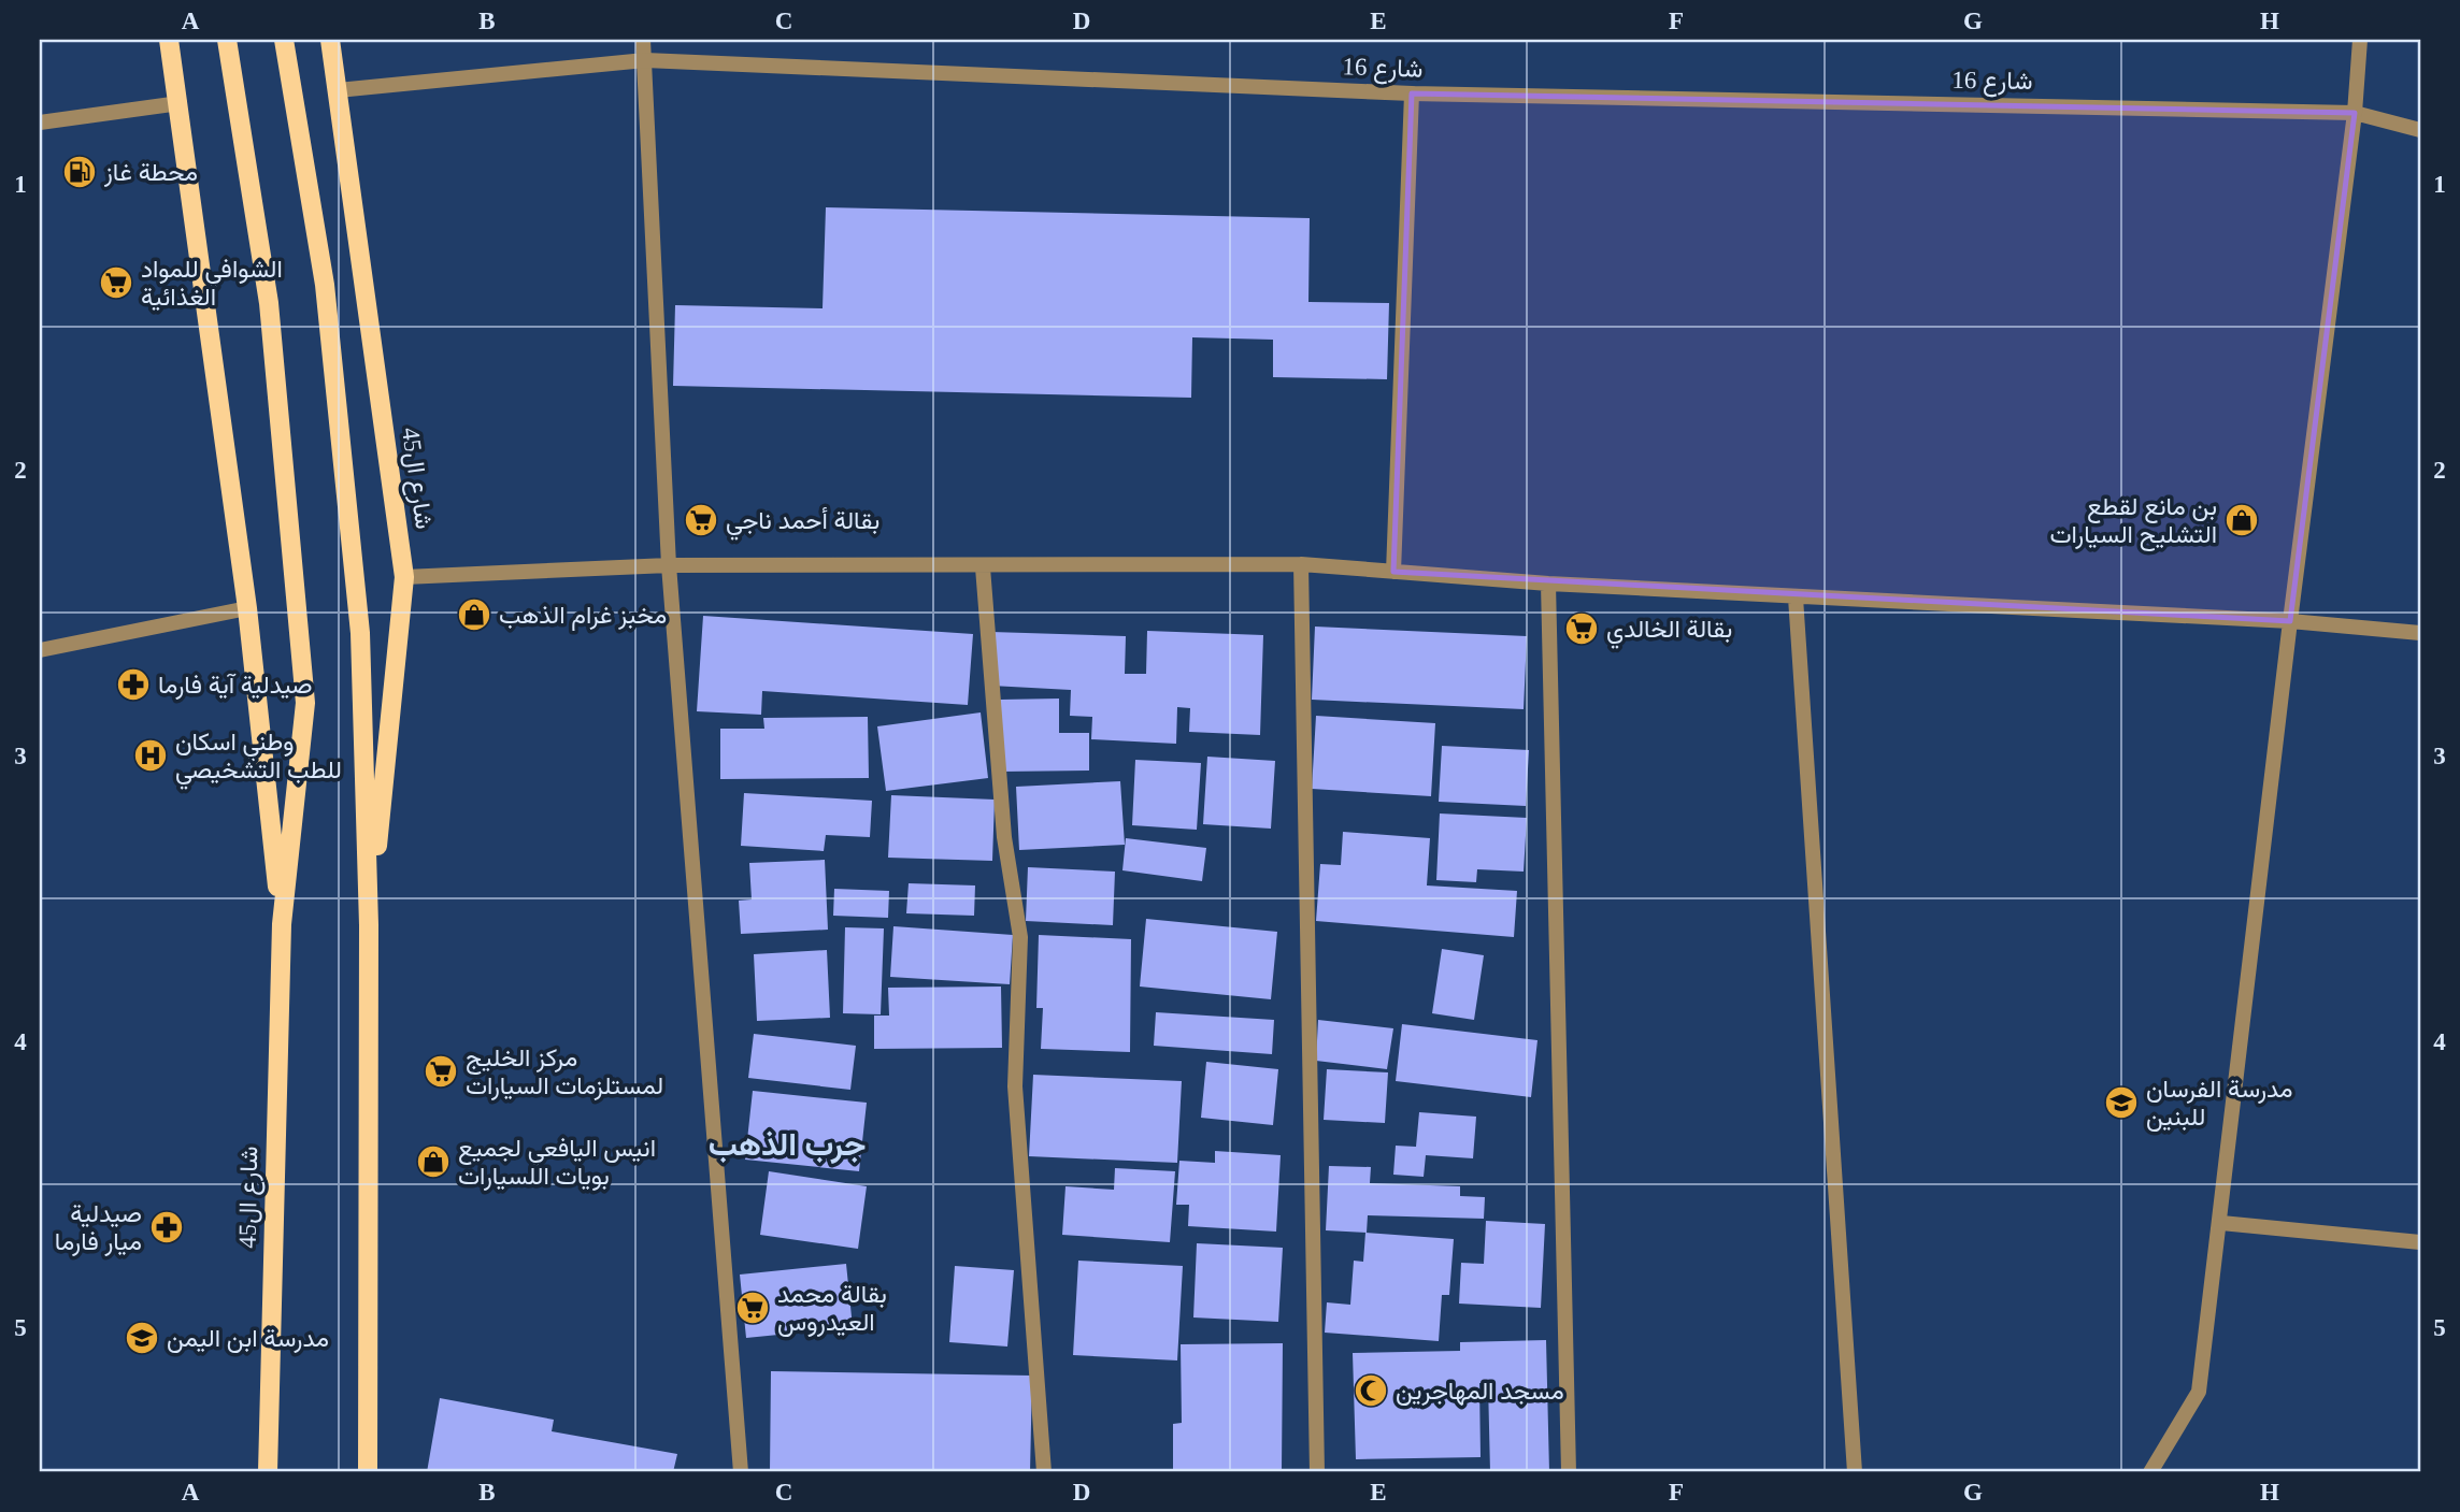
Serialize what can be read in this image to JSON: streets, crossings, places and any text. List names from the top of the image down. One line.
{"streets":{"main road":["شارع ال45"],"street":["شارع 16"]},"crossings":[["شارع 16","شارع ال45"]],"districts":["جرب الذهب"],"places":{"fuel station":["محطة غاز"],"supermarket":["الشوافي للمواد الغذائية","بقالة أحمد ناجي","بقالة الخالدي","مركز الخليج لمستلزمات السيارات","بقالة محمد العيدروس"],"shop":["بن مانع لقطع التشليح السيارات","مخبز غرام الذهب","انيس اليافعي لجميع بويات اللسيارات"],"pharmacy":["صيدلية آية فارما","صيدلية ميار فارما"],"hospital":["وطني اسكان للطب التشخيصي"],"school or university":["مدرسة الفرسان للبنين","مدرسة ابن اليمن"],"mosque":["مسجد المهاجرين"]},"grid":{"columns":["A","B","C","D","E","F","G","H"],"rows":["1","2","3","4","5"]}}
